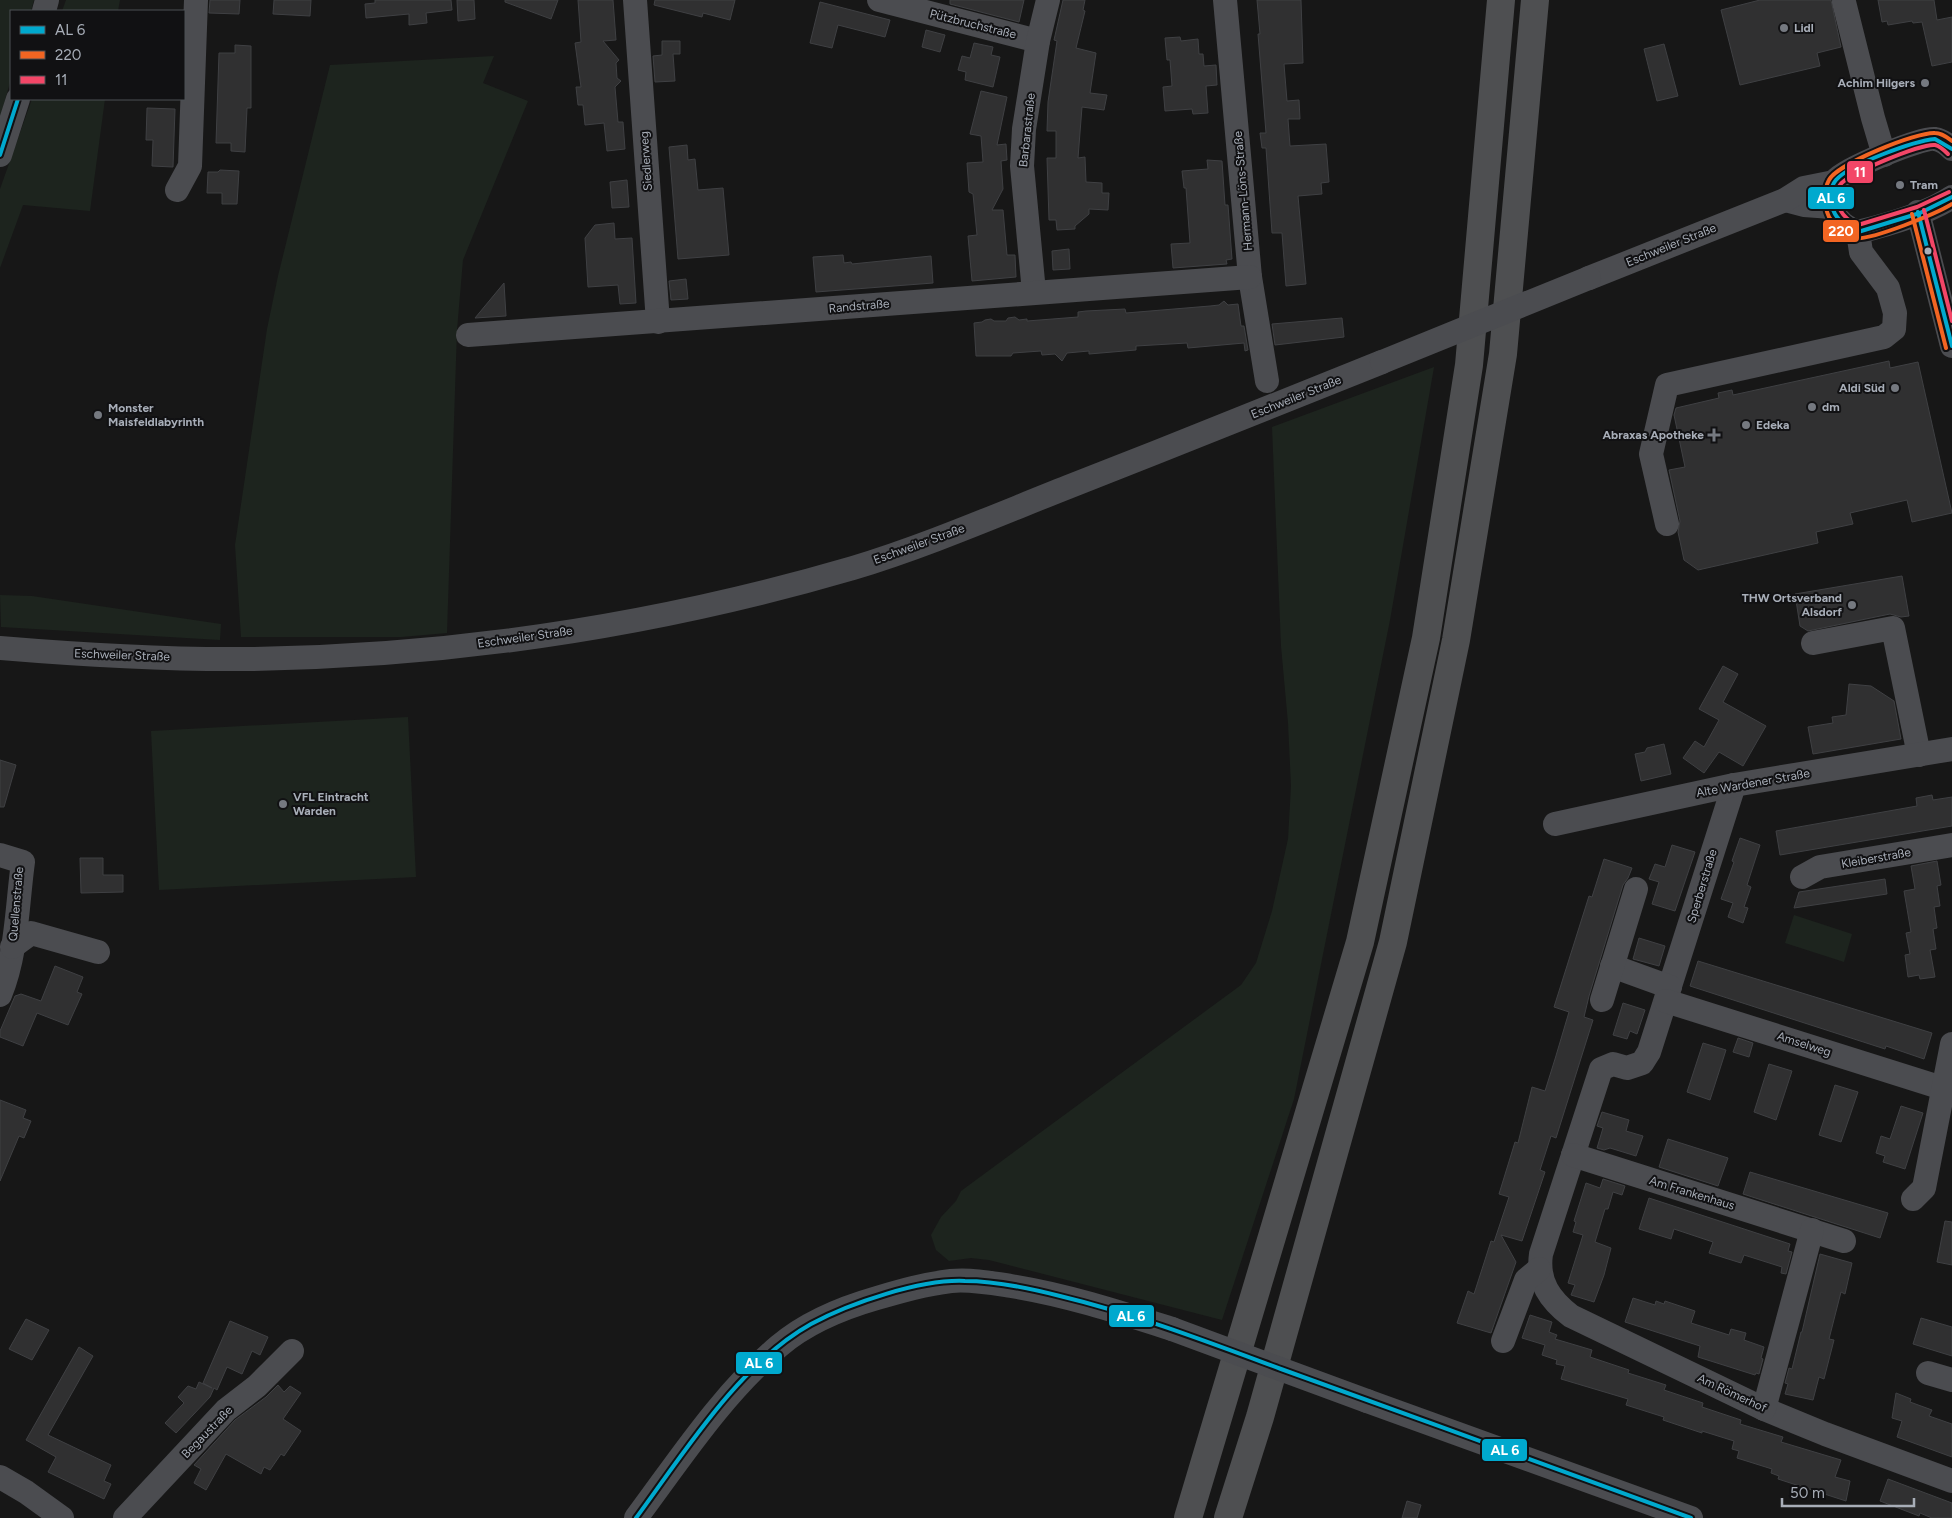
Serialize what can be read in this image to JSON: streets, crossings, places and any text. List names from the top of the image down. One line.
{"streets":{"street":["Pützbruchstraße","Barbarastraße","Siedlerweg","Hermann-Löns-Straße","Eschweiler Straße","Randstraße","Alte Wardener Straße","Kleiberstraße","Sperberstraße","Quellenstraße","Amselweg","Am Frankenhaus","Am Römerhof","Begaustraße"]},"crossings":[["Pützbruchstraße","Barbarastraße"],["Barbarastraße","Randstraße"],["Siedlerweg","Randstraße"],["Hermann-Löns-Straße","Randstraße"],["Alte Wardener Straße","Sperberstraße"],["Sperberstraße","Amselweg"],["Sperberstraße","Am Frankenhaus"]],"places":{"other":["Lidl","Achim Hilgers","Tram","Aldi Süd","dm","Monster Maisfeldlabyrinth","Edeka","THW Ortsverband Alsdorf","VFL Eintracht Warden"],"health":["Abraxas Apotheke"]},"lines":["transit line 220","transit line 11"],"legend":["AL 6","220","11"],"scale_bar":"50 m"}
